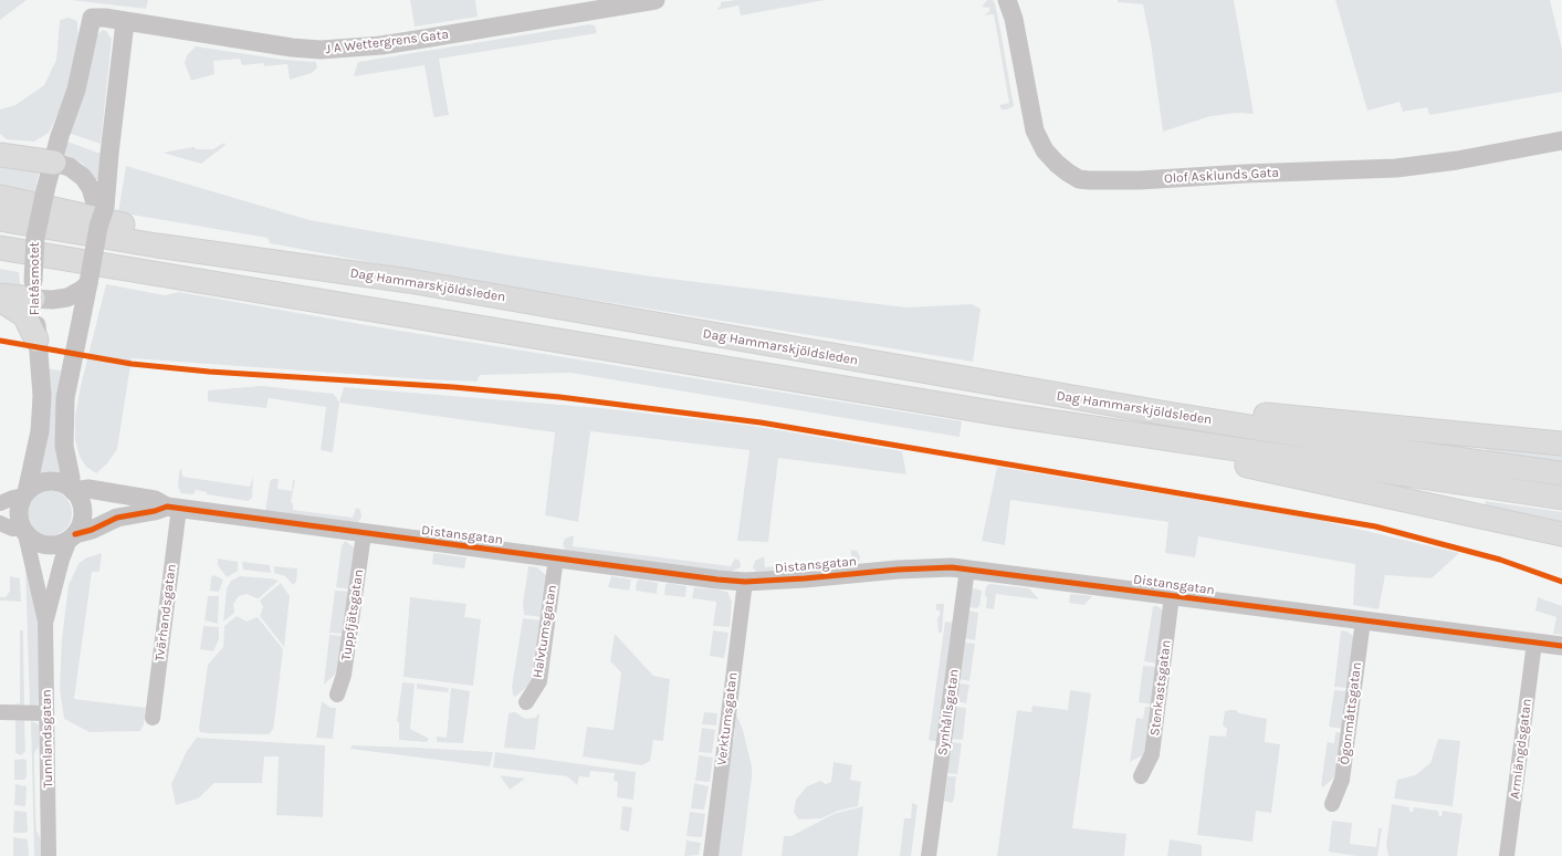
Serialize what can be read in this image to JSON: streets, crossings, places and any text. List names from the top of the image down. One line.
{"streets":{"main road":["Dag Hammarskjöldsleden"],"street":["J A Wettergrens Gata","Olof Asklunds Gata","Flatåsmotet","Distansgatan","Tvärhandsgatan","Tuppfjätsgatan","Halvtumsgatan","Stenkastsgatan","Synhållsgatan","Ögonmåttsgatan","Verktumsgatan","Tunnlandsgatan","Armlängdsgatan"]},"crossings":[["J A Wettergrens Gata","Flatåsmotet"],["Flatåsmotet","Distansgatan"],["Flatåsmotet","Tunnlandsgatan"],["Distansgatan","Tvärhandsgatan"],["Distansgatan","Tuppfjätsgatan"],["Distansgatan","Halvtumsgatan"],["Distansgatan","Stenkastsgatan"],["Distansgatan","Synhållsgatan"],["Distansgatan","Ögonmåttsgatan"],["Distansgatan","Verktumsgatan"],["Distansgatan","Tunnlandsgatan"],["Distansgatan","Armlängdsgatan"]]}
